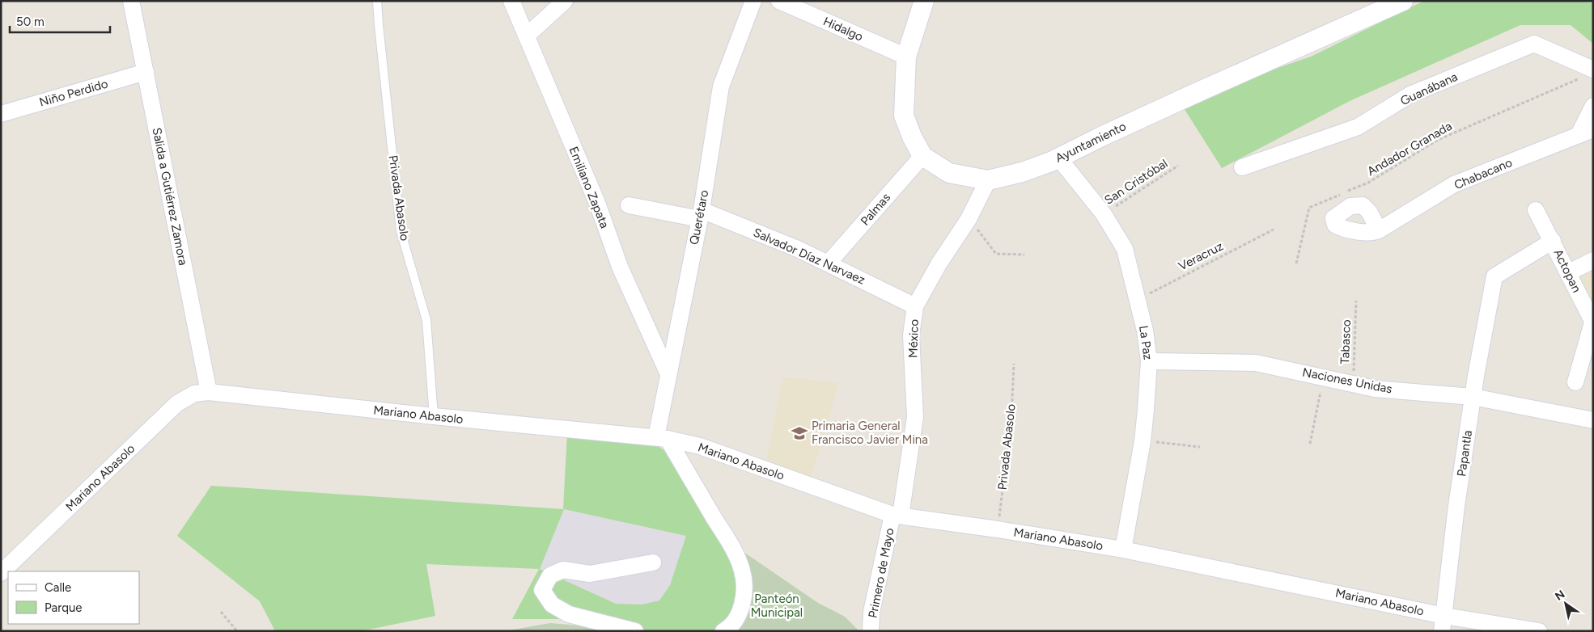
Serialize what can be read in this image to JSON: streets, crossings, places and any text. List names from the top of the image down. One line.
{"streets":{"street":["Hidalgo","Guanábana","Niño Perdido","Ayuntamiento","Chabacano","Emiliano Zapata","Salida a Gutiérrez Zamora","Palmas","Querétaro","Salvador Díaz Narvaez","Actopan","México","La Paz","Naciones Unidas","Mariano Abasolo","Papantla","Primero de Mayo"],"lane":["Privada Abasolo"],"path":["Andador Granada","San Cristóbal","Veracruz","Tabasco"]},"crossings":[["Hidalgo","Ayuntamiento"],["Niño Perdido","Salida a Gutiérrez Zamora"],["Ayuntamiento","Palmas"],["Ayuntamiento","México"],["Ayuntamiento","La Paz"],["San Cristóbal","La Paz"],["Emiliano Zapata","Querétaro"],["Salida a Gutiérrez Zamora","Mariano Abasolo"],["Privada Abasolo","Mariano Abasolo"],["Palmas","Salvador Díaz Narvaez"],["Querétaro","Salvador Díaz Narvaez"],["Querétaro","Mariano Abasolo"],["Salvador Díaz Narvaez","México"],["Veracruz","La Paz"],["Actopan","Papantla"],["México","Mariano Abasolo"],["México","Primero de Mayo"],["Tabasco","Naciones Unidas"],["La Paz","Naciones Unidas"],["La Paz","Mariano Abasolo"],["Naciones Unidas","Papantla"],["Mariano Abasolo","Papantla"],["Mariano Abasolo","Primero de Mayo"]],"parks":["Panteón Municipal"],"places":{"school or university":["Primaria General Francisco Javier Mina"]},"legend":["Calle","Parque"],"scale_bar":"50 m","north":"top left"}
